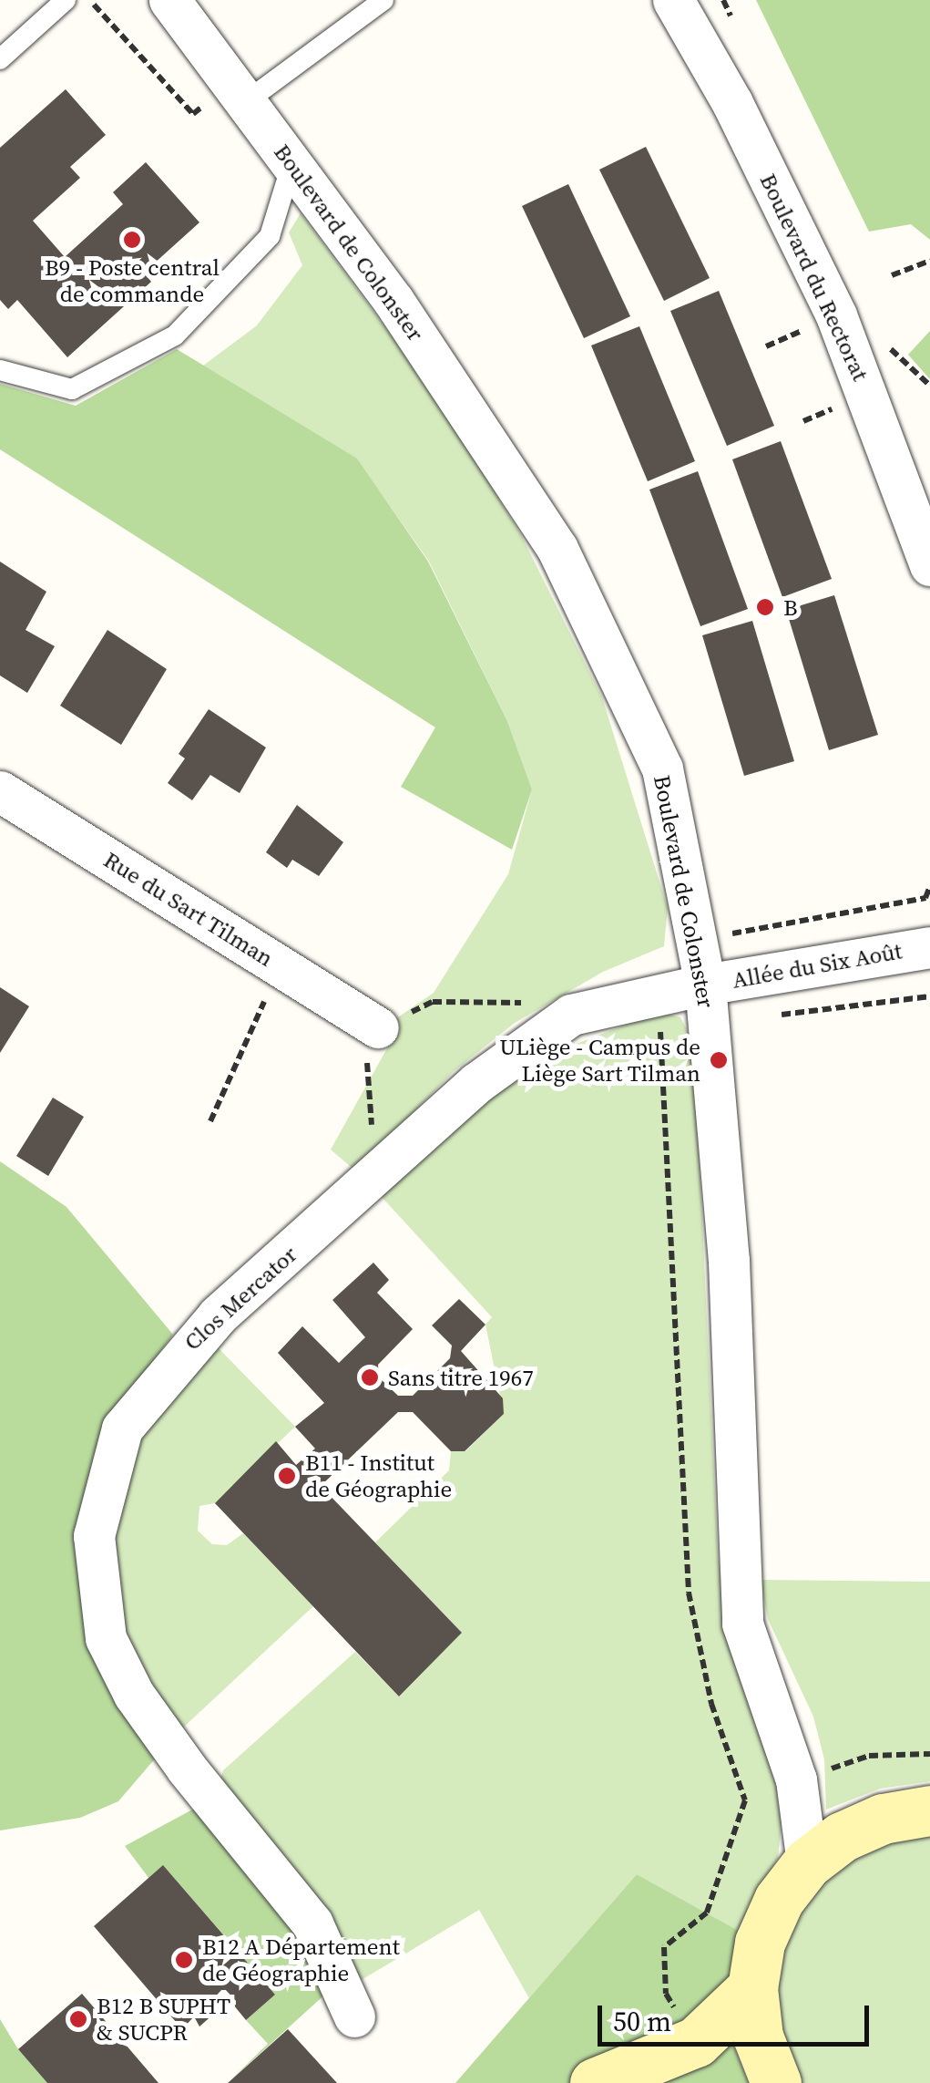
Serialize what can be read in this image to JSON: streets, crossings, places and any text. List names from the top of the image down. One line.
{"streets":{"street":["Boulevard de Colonster","Boulevard du Rectorat","Rue du Sart Tilman","Allée du Six Août","Clos Mercator"]},"crossings":[["Boulevard de Colonster","Allée du Six Août"],["Boulevard de Colonster","Clos Mercator"],["Allée du Six Août","Clos Mercator"]],"places":["B9 - Poste central de commande","B","ULiège - Campus de Liège Sart Tilman","Sans titre 1967","B11 - Institut de Géographie","B12 A Département de Géographie","B12 B SUPHT & SUCPR"],"scale_bar":"50 m"}
